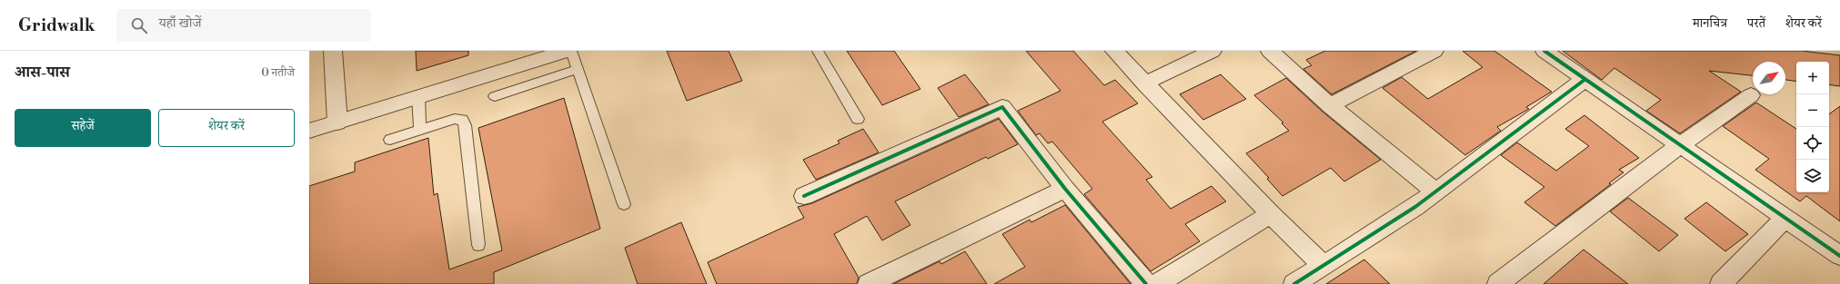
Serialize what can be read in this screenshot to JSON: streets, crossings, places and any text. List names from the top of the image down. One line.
{"north":"top right","page":{"header":"Gridwalk","search":"यहाँ खोजें","nav":["मानचित्र","परतें","शेयर करें"],"heading":["आस-पास","0 नतीजे"],"map_buttons":["+","−"],"buttons":["सहेजें","शेयर करें"]}}
